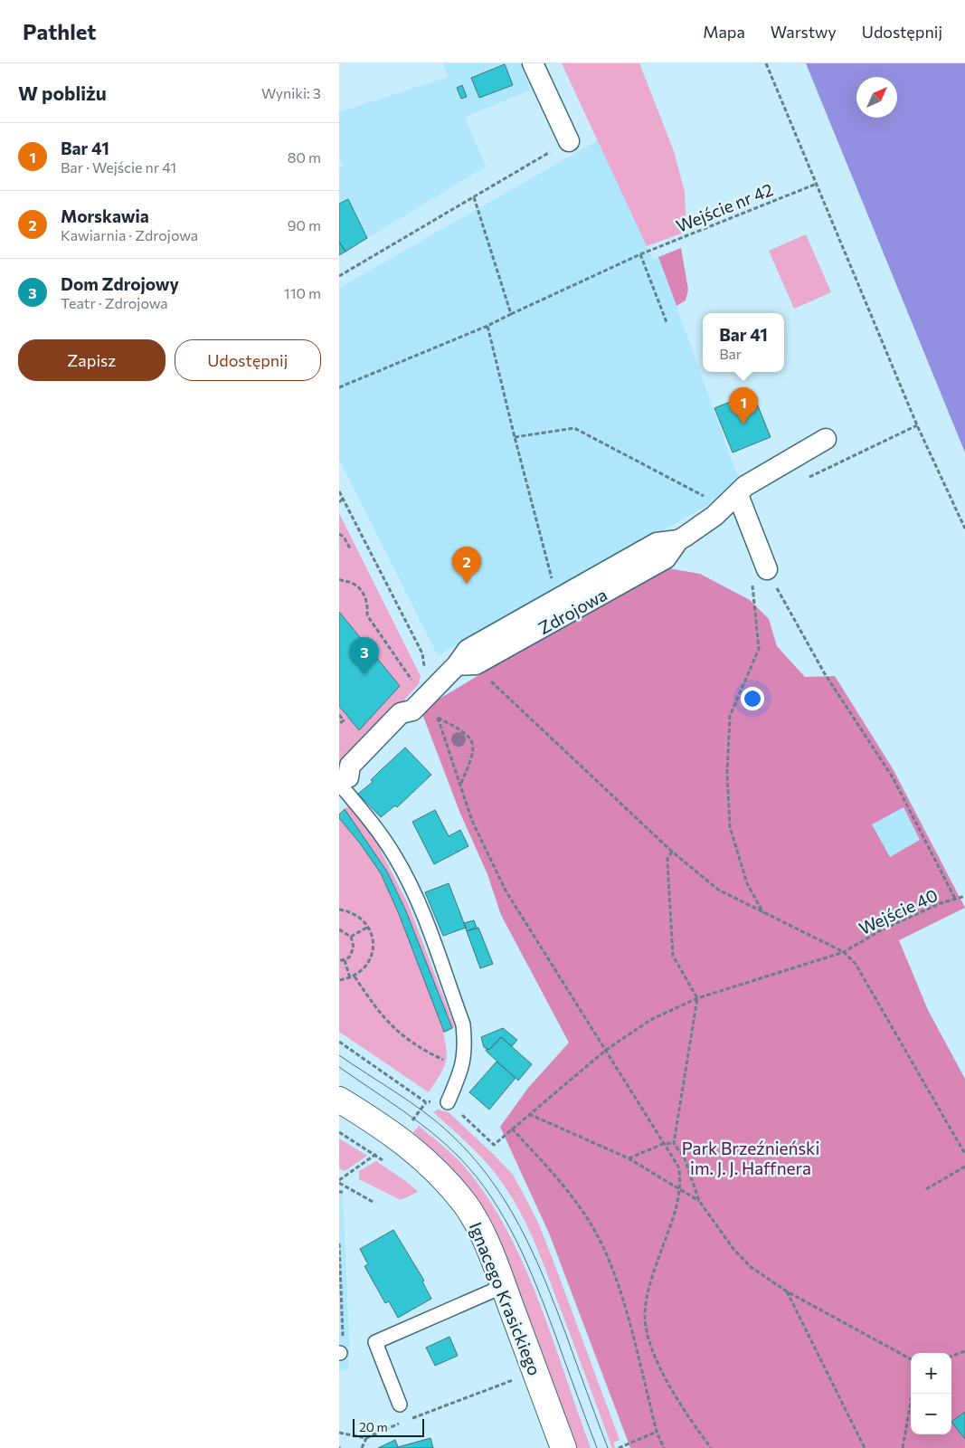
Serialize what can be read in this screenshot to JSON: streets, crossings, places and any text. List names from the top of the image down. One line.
{"streets":{"street":["Zdrojowa","Ignacego Krasickiego"],"path":["Wejście nr 42","Wejście 40"]},"parks":["Park Brzeźnieński im. J. J. Haffnera"],"scale_bar":"20 m","north":"top right","page":{"header":"Pathlet","nav":["Mapa","Warstwy","Udostępnij"],"heading":["W pobliżu","Wyniki: 3"],"list":[{"mark":"1","name":"Bar 41","note":"Bar · Wejście nr 41","value":"80 m"},{"mark":"2","name":"Morskawia","note":"Kawiarnia · Zdrojowa","value":"90 m"},{"mark":"3","name":"Dom Zdrojowy","note":"Teatr · Zdrojowa","value":"110 m"}],"popup":["Bar 41","Bar"],"buttons":["Zapisz","Udostępnij"],"pins":["1","2","3"],"map_buttons":["+","−"],"scale":"20 m"}}
